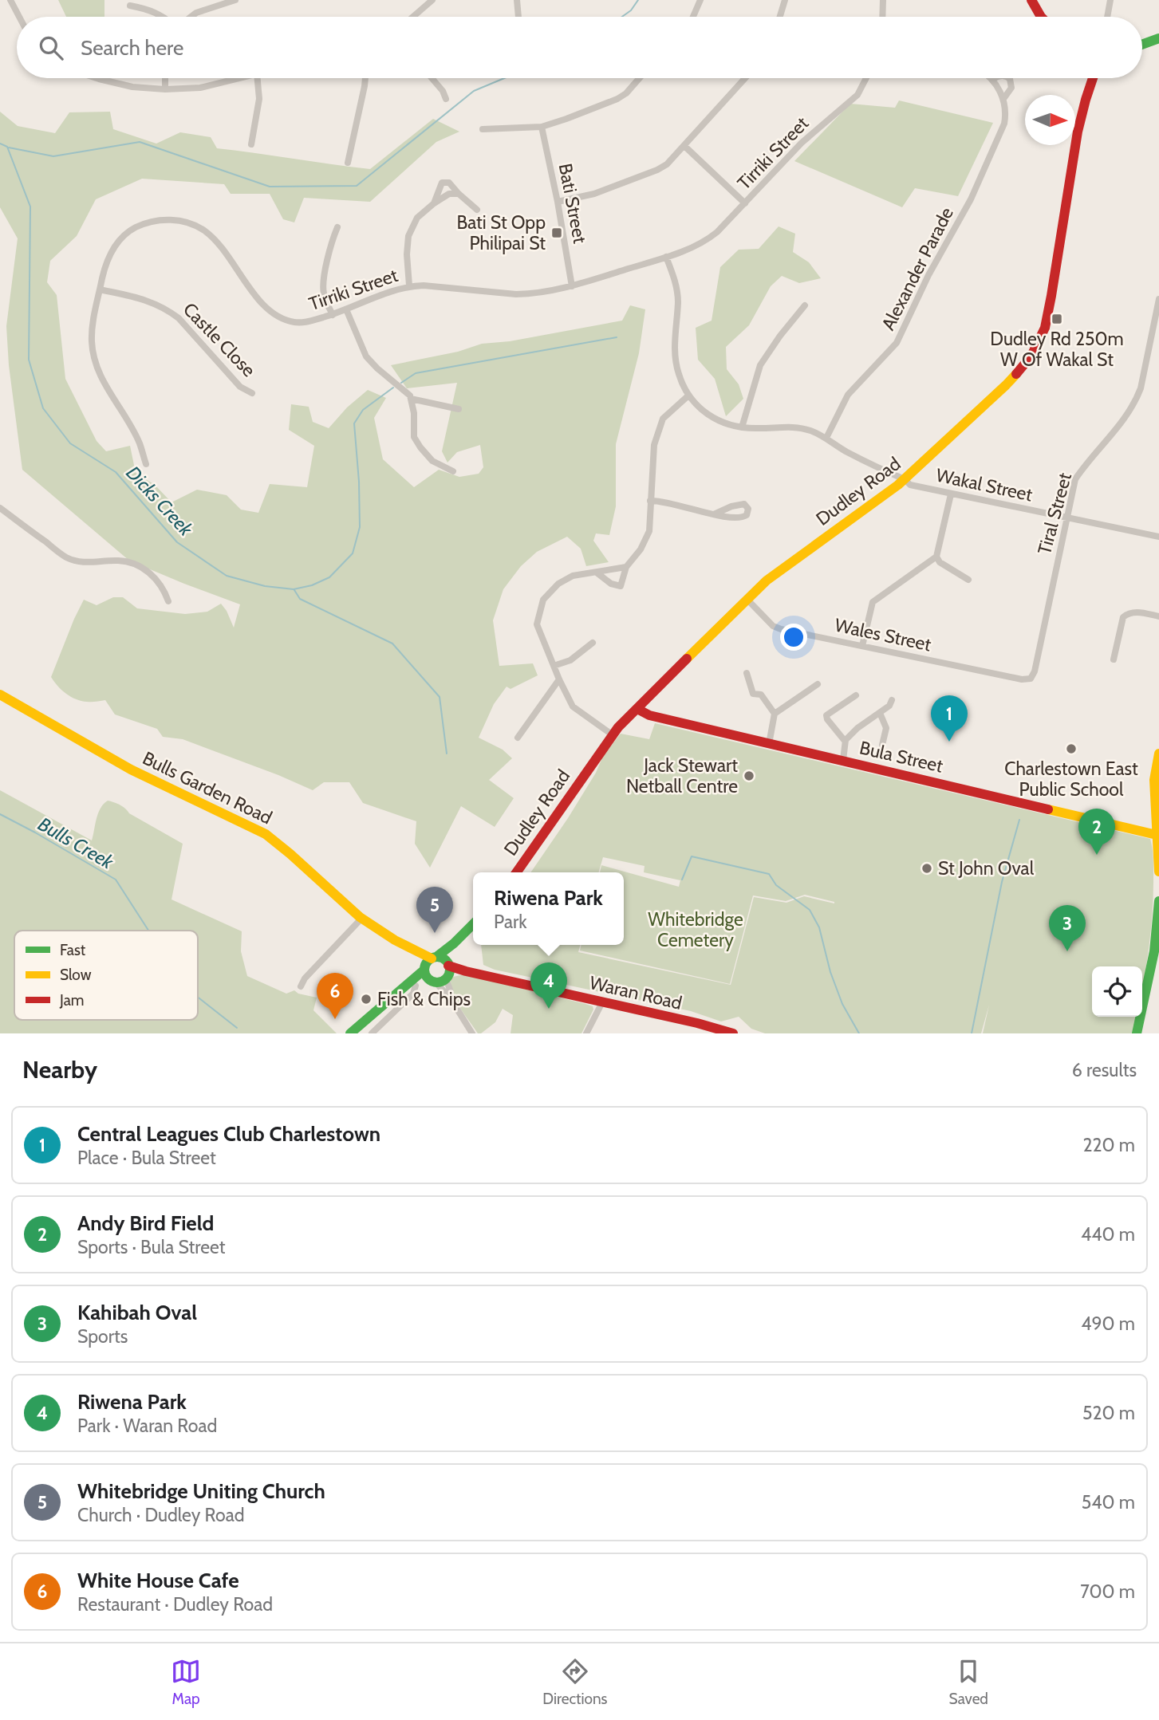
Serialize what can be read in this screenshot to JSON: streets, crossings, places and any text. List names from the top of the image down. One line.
{"streets":{"main road":["Dudley Road","Bula Street","Bulls Garden Road","Waran Road"],"street":["Tirriki Street","Bati Street","Alexander Parade","Castle Close","Wakal Street","Tiral Street","Wales Street"]},"crossings":[["Tirriki Street","Bati Street"],["Tirriki Street","Castle Close"],["Alexander Parade","Wakal Street"],["Wakal Street","Dudley Road"],["Wakal Street","Tiral Street"],["Dudley Road","Wales Street"],["Dudley Road","Bula Street"],["Tiral Street","Wales Street"],["Bulls Garden Road","Waran Road"]],"water":["Dicks Creek","Bulls Creek"],"parks":["Whitebridge Cemetery"],"places":{"transit":["Bati St Opp Philipai St","Dudley Rd 250m W Of Wakal St"],"other":["Charlestown East Public School","Jack Stewart Netball Centre","St John Oval","Fish & Chips"]},"legend":["Fast","Slow","Jam"],"north":"right","page":{"search":"Search here","pins":["1","2","5","3","4","6"],"popup":["Riwena Park","Park"],"heading":["Nearby","6 results"],"list":[{"mark":"1","name":"Central Leagues Club Charlestown","note":"Place · Bula Street","value":"220 m"},{"mark":"2","name":"Andy Bird Field","note":"Sports · Bula Street","value":"440 m"},{"mark":"3","name":"Kahibah Oval","note":"Sports","value":"490 m"},{"mark":"4","name":"Riwena Park","note":"Park · Waran Road","value":"520 m"},{"mark":"5","name":"Whitebridge Uniting Church","note":"Church · Dudley Road","value":"540 m"},{"mark":"6","name":"White House Cafe","note":"Restaurant · Dudley Road","value":"700 m"}],"nav":["Map","Directions","Saved"]}}
